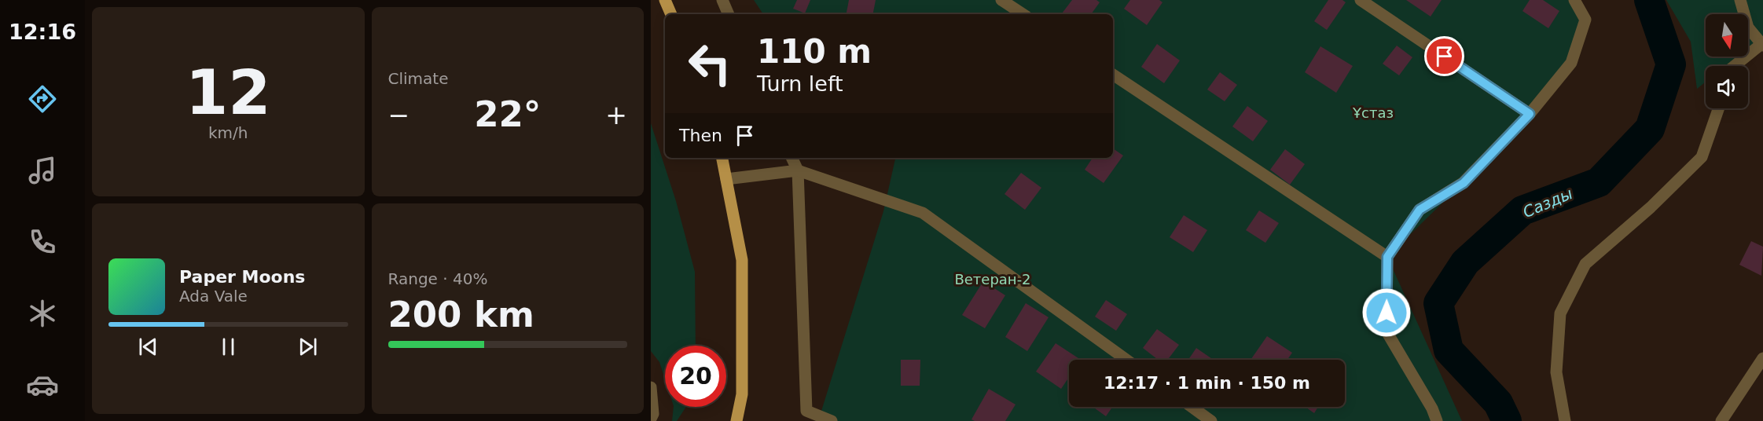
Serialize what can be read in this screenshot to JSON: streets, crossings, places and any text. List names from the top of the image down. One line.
{"water":["Сазды"],"parks":["Ұстаз","Ветеран-2"],"north":"bottom","page":{"tabs":"12:16","tile":[["12","km/h"],"Climate",["Range · 40%","200 km"]],"turn":["110 m","Turn left"],"heat":["−","22°","+"],"then":"Then","song":["Paper Moons","Ada Vale"],"limit":"20","trip":"12:17 · 1 min · 150 m"}}
